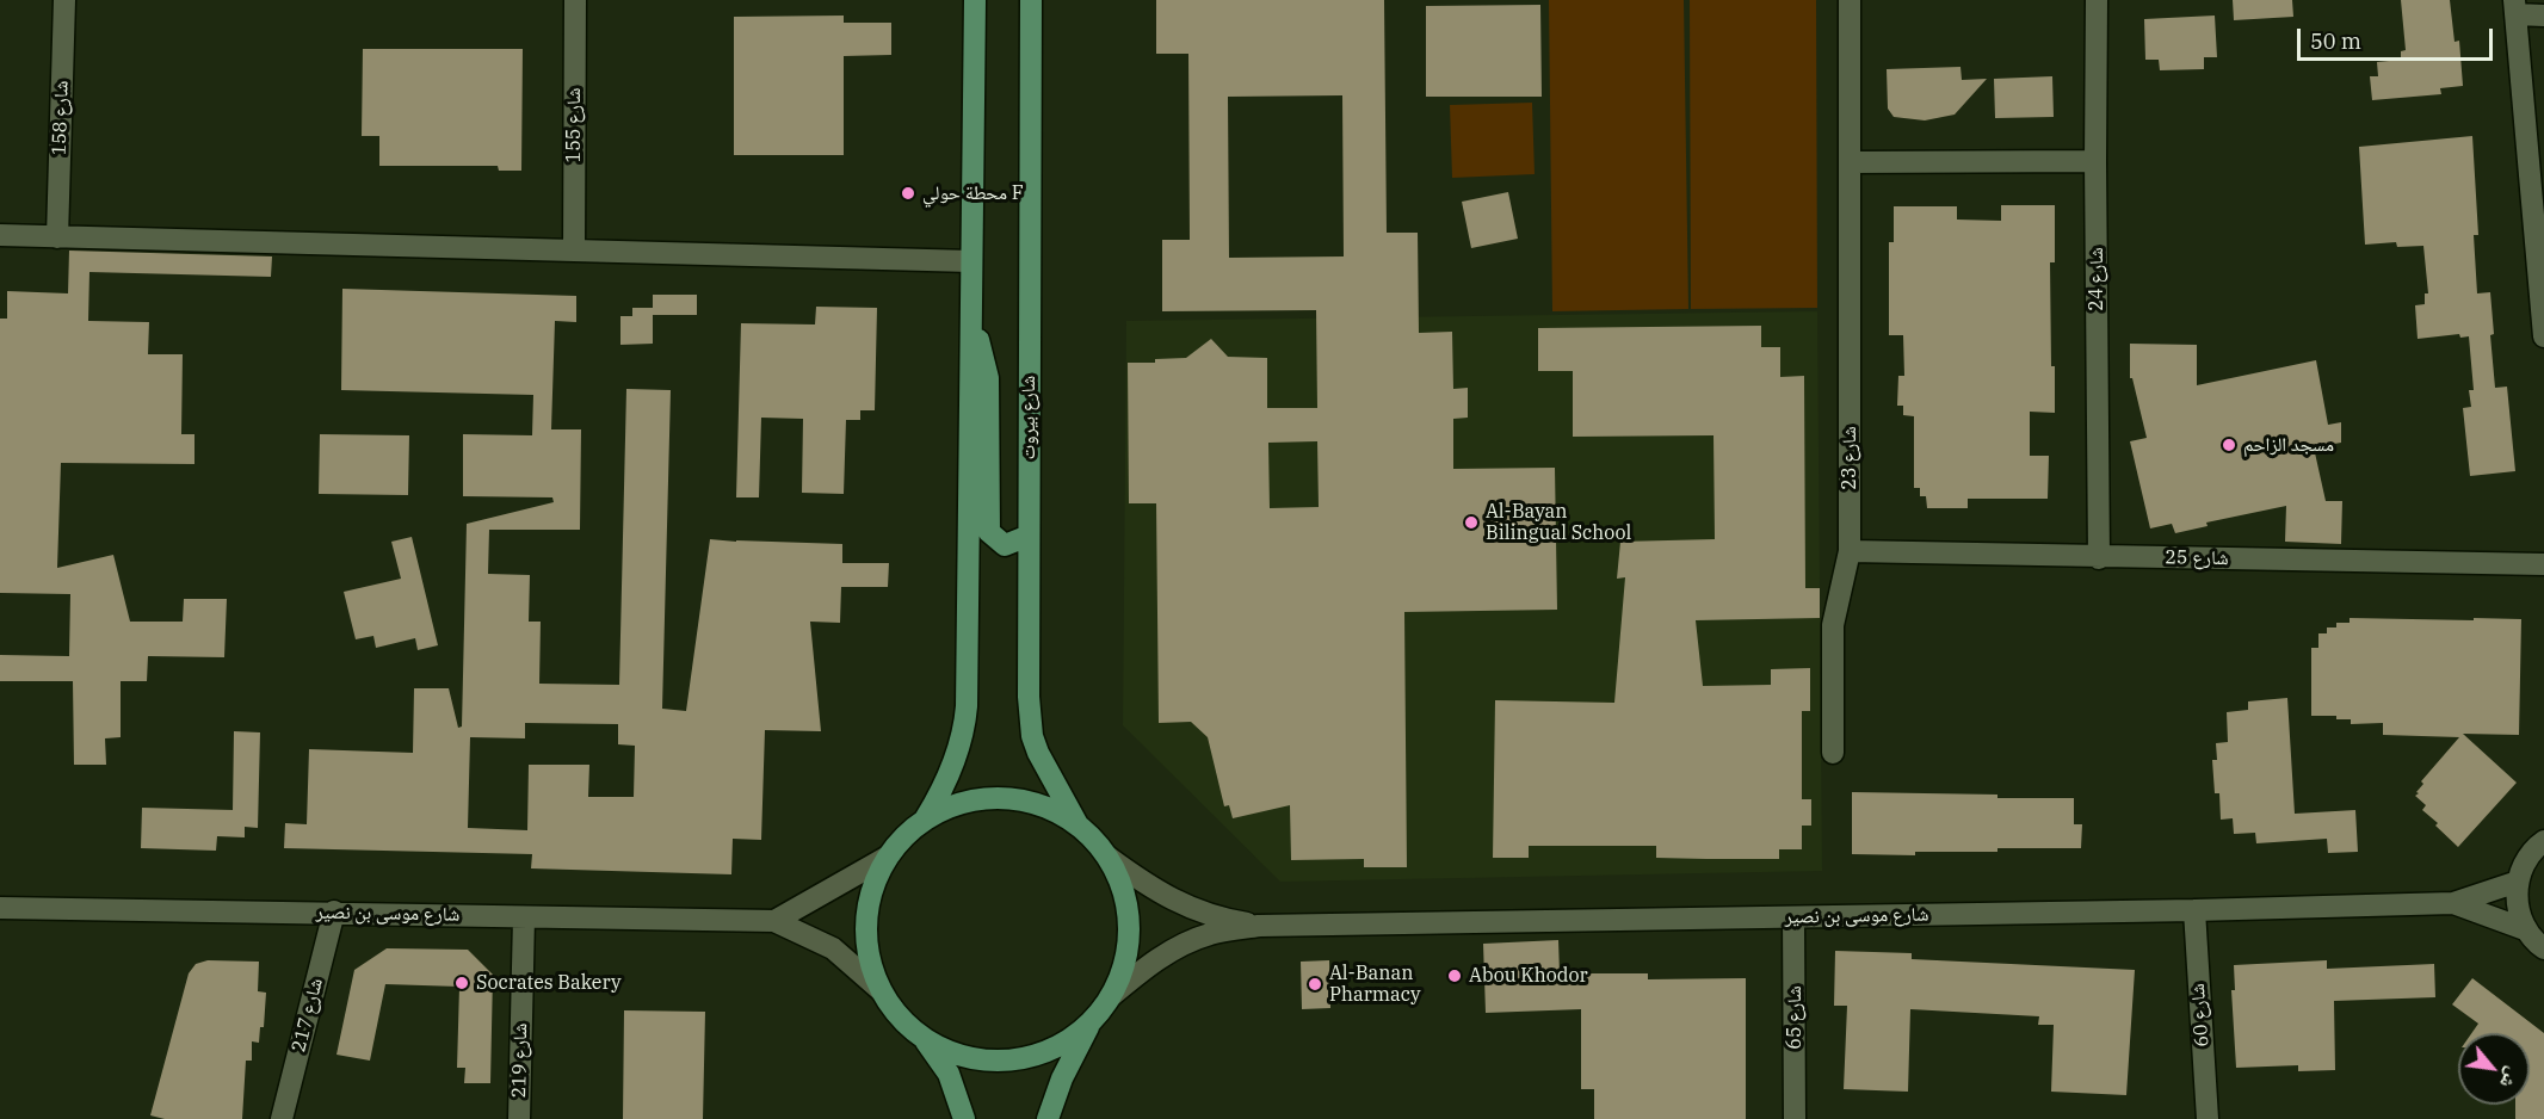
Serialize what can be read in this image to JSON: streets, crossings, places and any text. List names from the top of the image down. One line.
{"streets":{"main road":["شارع بيروت"],"street":["شارع 158","شارع 155","شارع 24","شارع 23","شارع 25","شارع موسى بن نصير","شارع 217","شارع 60","شارع 65","شارع 219"]},"crossings":[["شارع 24","شارع 25"],["شارع 23","شارع 25"],["شارع موسى بن نصير","شارع 217"],["شارع موسى بن نصير","شارع 60"],["شارع موسى بن نصير","شارع 65"],["شارع موسى بن نصير","شارع 219"]],"places":["محطة حولي F","مسجد الزاحم","Al-Bayan Bilingual School","Abou Khodor","Socrates Bakery","Al-Banan Pharmacy"],"scale_bar":"50 m","north":"bottom right"}
